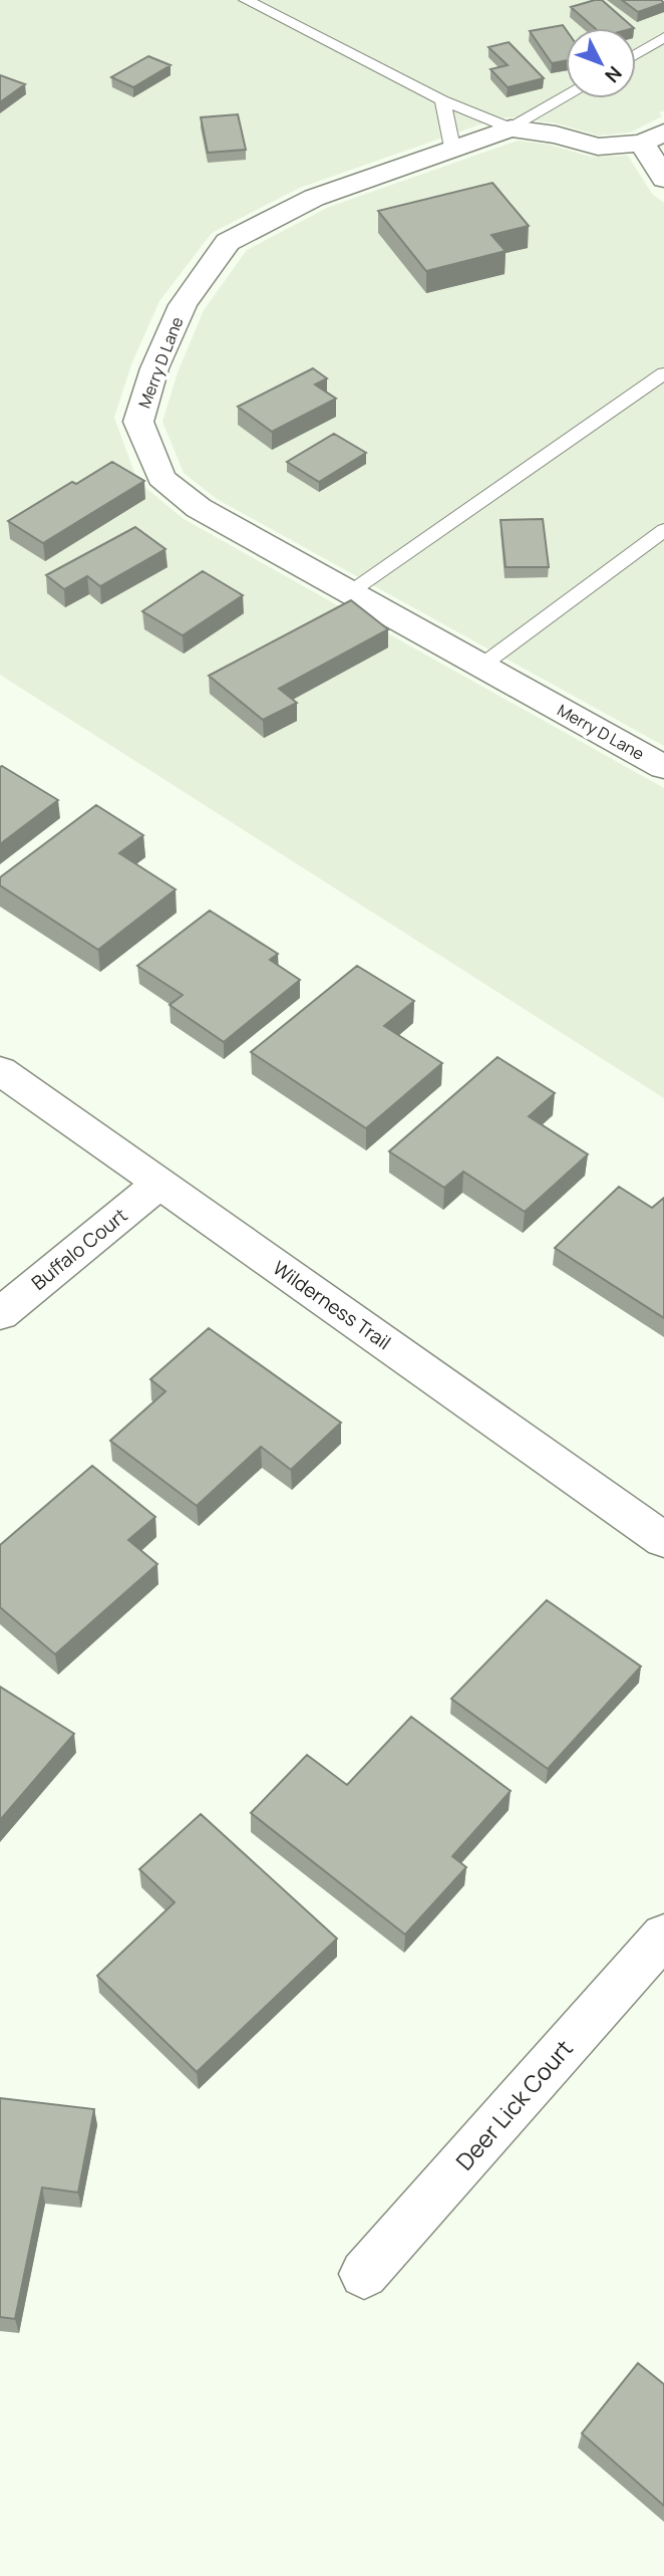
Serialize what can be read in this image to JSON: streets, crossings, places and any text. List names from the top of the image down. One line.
{"streets":{"street":["Merry D Lane","Buffalo Court","Wilderness Trail","Deer Lick Court"]},"crossings":[["Buffalo Court","Wilderness Trail"]],"north":"bottom right"}
